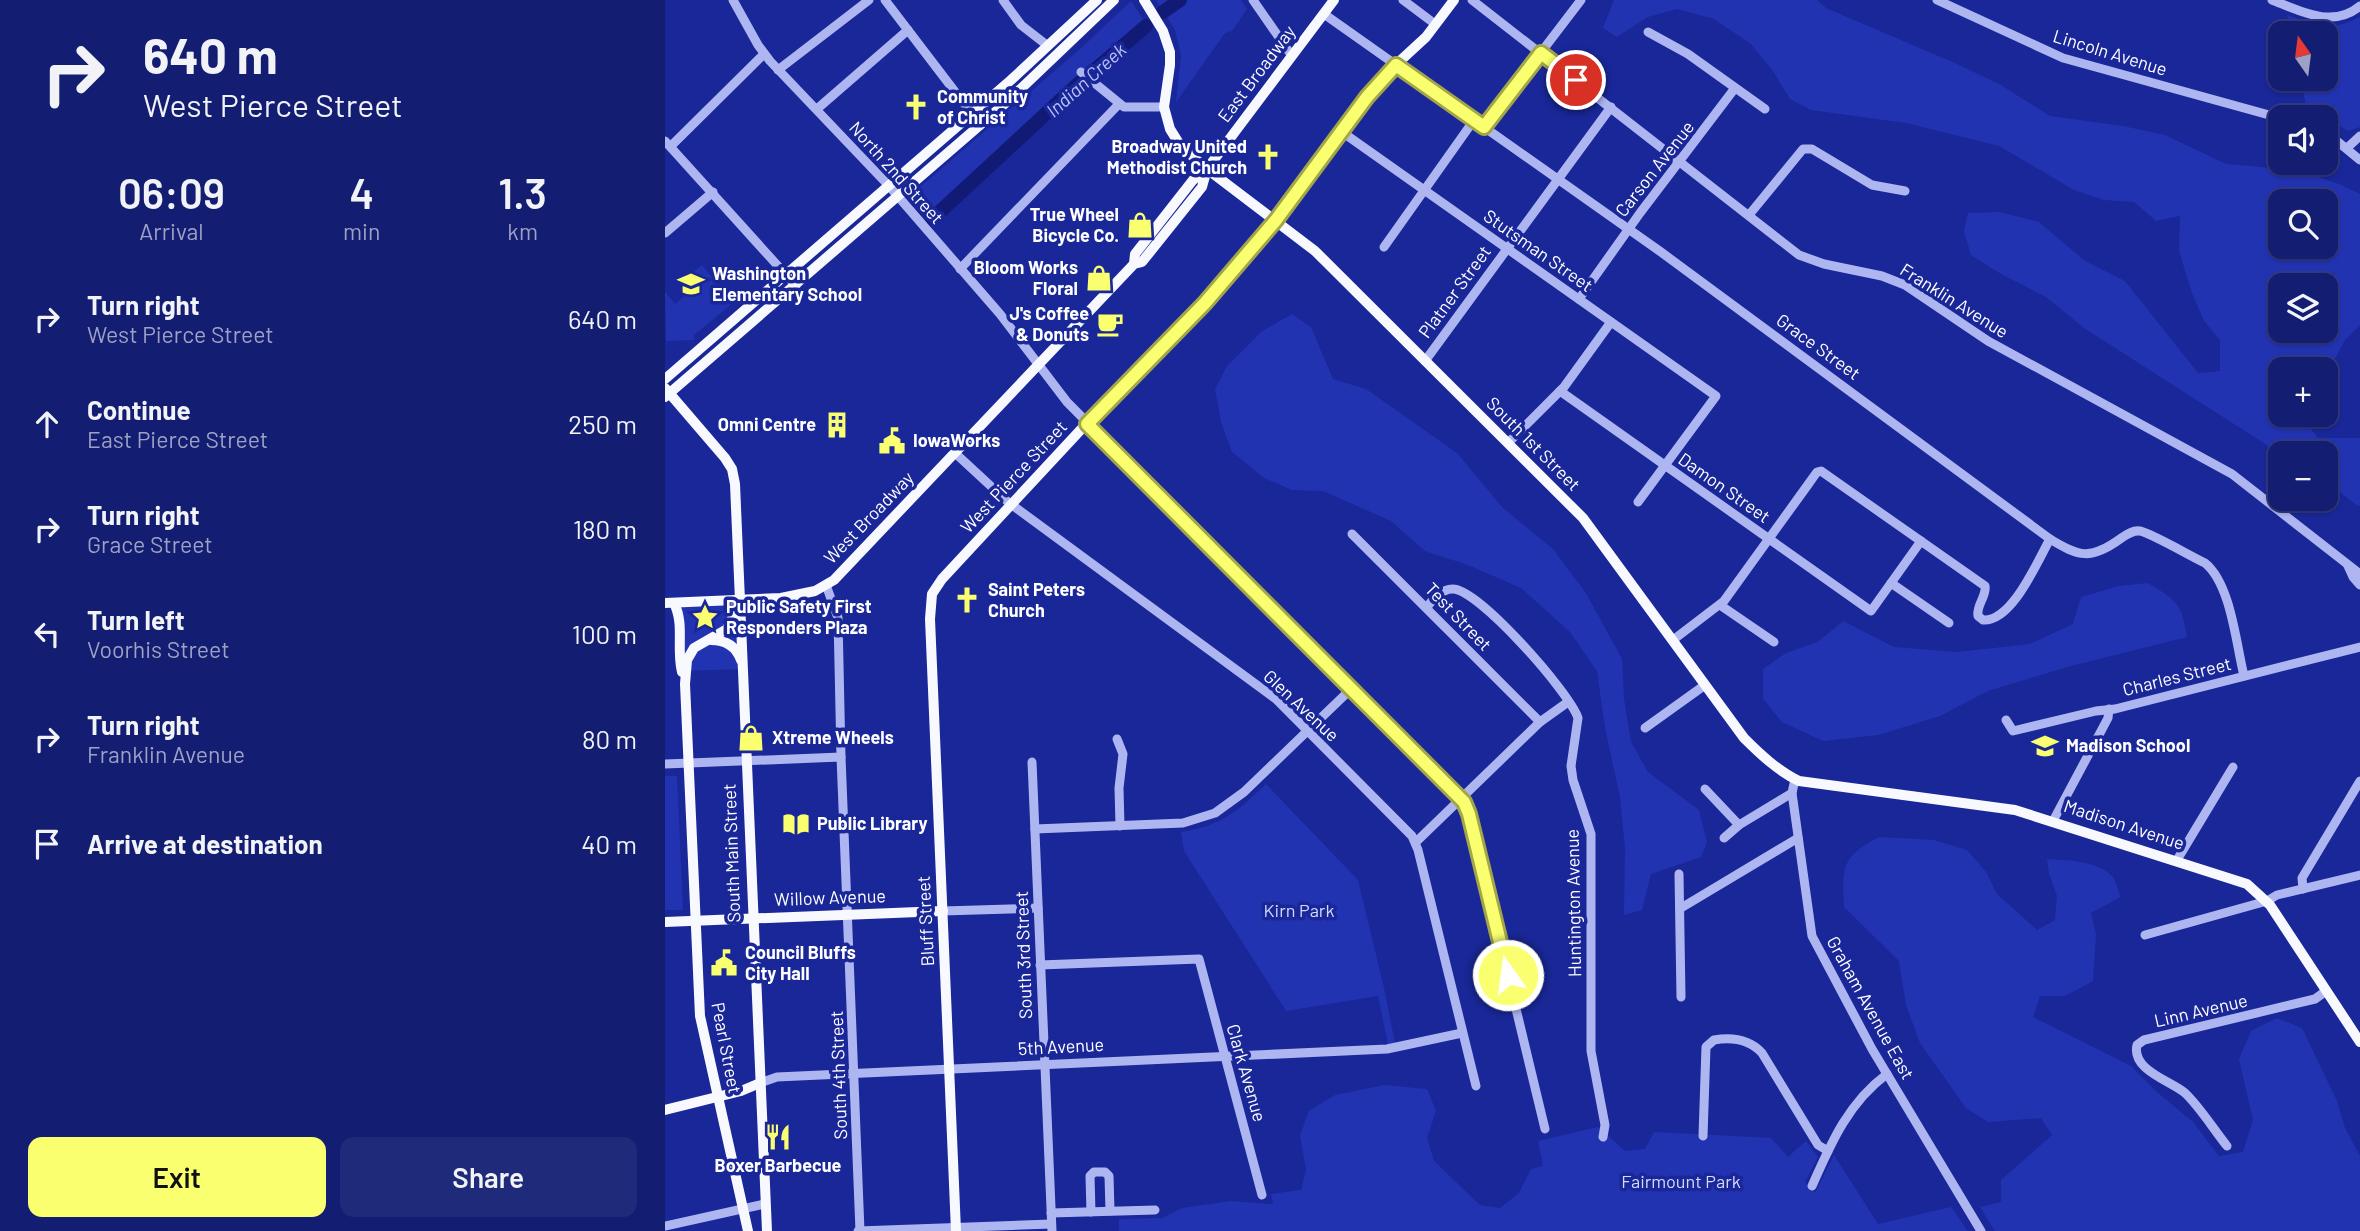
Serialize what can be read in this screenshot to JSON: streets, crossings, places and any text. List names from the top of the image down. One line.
{"streets":{"main road":["East Broadway","South 1st Street","West Pierce Street","West Broadway","Madison Avenue","South Main Street","Willow Avenue","Bluff Street","5th Avenue","Pearl Street"],"street":["Lincoln Avenue","Carson Avenue","North 2nd Street","Stutsman Street","Platner Street","Franklin Avenue","Grace Street","Damon Street","Test Street","Charles Street","Glen Avenue","Huntington Avenue","South 3rd Street","Graham Avenue East","Linn Avenue","Clark Avenue","South 4th Street"]},"crossings":[["East Broadway","Grace Street"],["East Broadway","South 1st Street"],["East Broadway","West Broadway"],["Carson Avenue","Stutsman Street"],["Carson Avenue","Franklin Avenue"],["Carson Avenue","Grace Street"],["North 2nd Street","West Pierce Street"],["North 2nd Street","West Broadway"],["Stutsman Street","Platner Street"],["Stutsman Street","West Pierce Street"],["Stutsman Street","Damon Street"],["Platner Street","Franklin Avenue"],["Platner Street","Grace Street"],["Platner Street","South 1st Street"],["Grace Street","West Pierce Street"],["Grace Street","Charles Street"],["South 1st Street","West Pierce Street"],["South 1st Street","West Broadway"],["South 1st Street","Madison Avenue"],["South 1st Street","Graham Avenue East"],["West Pierce Street","Glen Avenue"],["West Pierce Street","Bluff Street"],["West Broadway","Glen Avenue"],["West Broadway","South Main Street"],["West Broadway","Pearl Street"],["West Broadway","South 4th Street"],["Test Street","Huntington Avenue"],["Glen Avenue","5th Avenue"],["Madison Avenue","Graham Avenue East"],["Madison Avenue","Linn Avenue"],["South Main Street","Willow Avenue"],["South Main Street","5th Avenue"],["South Main Street","Pearl Street"],["Willow Avenue","Bluff Street"],["Willow Avenue","South 3rd Street"],["Willow Avenue","Pearl Street"],["Willow Avenue","South 4th Street"],["Bluff Street","5th Avenue"],["South 3rd Street","5th Avenue"],["South 3rd Street","Clark Avenue"],["5th Avenue","Pearl Street"],["5th Avenue","Clark Avenue"],["5th Avenue","South 4th Street"]],"water":["Indian Creek"],"parks":["Kirn Park","Fairmount Park"],"places":{"church":["Community of Christ","Broadway United Methodist Church","Saint Peters Church"],"shop":["True Wheel Bicycle Co.","Bloom Works Floral","Xtreme Wheels"],"school or university":["Washington Elementary School","Madison School"],"cafe":["J's Coffee & Donuts"],"building":["Omni Centre"],"public building":["IowaWorks","Council Bluffs City Hall"],"place":["Public Safety First Responders Plaza"],"library":["Public Library"],"restaurant":["Boxer Barbecue"]},"north":"top","page":{"turn":["640 m","West Pierce Street"],"map_buttons":["+","−"],"eta":["06:09","Arrival","4","min","1.3","km"],"list":[{"name":"Turn right","note":"West Pierce Street","value":"640 m"},{"name":"Continue","note":"East Pierce Street","value":"250 m"},{"name":"Turn right","note":"Grace Street","value":"180 m"},{"name":"Turn left","note":"Voorhis Street","value":"100 m"},{"name":"Turn right","note":"Franklin Avenue","value":"80 m"},{"name":"Arrive at destination","value":"40 m"}],"buttons":["Exit","Share"]}}
